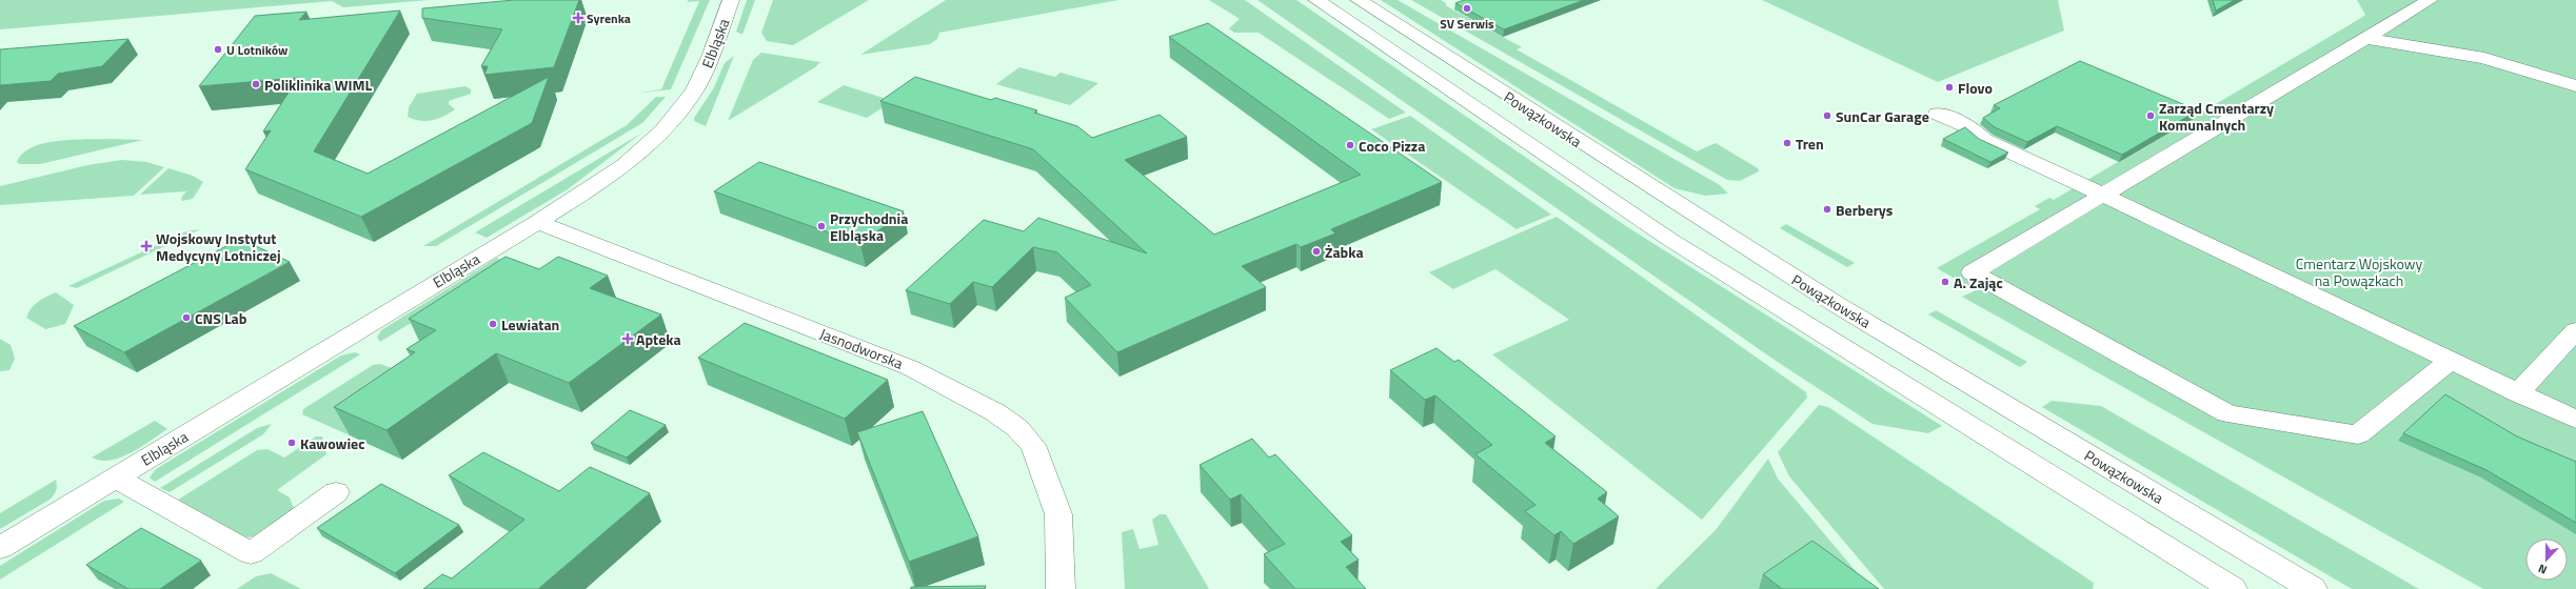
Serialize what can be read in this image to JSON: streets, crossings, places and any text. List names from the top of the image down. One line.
{"streets":{"street":["Elbląska","Powązkowska","Jasnodworska"]},"crossings":[["Elbląska","Jasnodworska"]],"parks":["Cmentarz Wojskowy na Powązkach"],"places":{"other":["SV Serwis","U Lotników","Poliklinika WIML","Flovo","SunCar Garage","Zarząd Cmentarzy Komunalnych","Tren","Coco Pizza","Berberys","Przychodnia Elbląska","Żabka","A. Zając","CNS Lab","Lewiatan","Kawowiec"],"health":["Syrenka","Wojskowy Instytut Medycyny Lotniczej","Apteka"]},"north":"bottom"}
